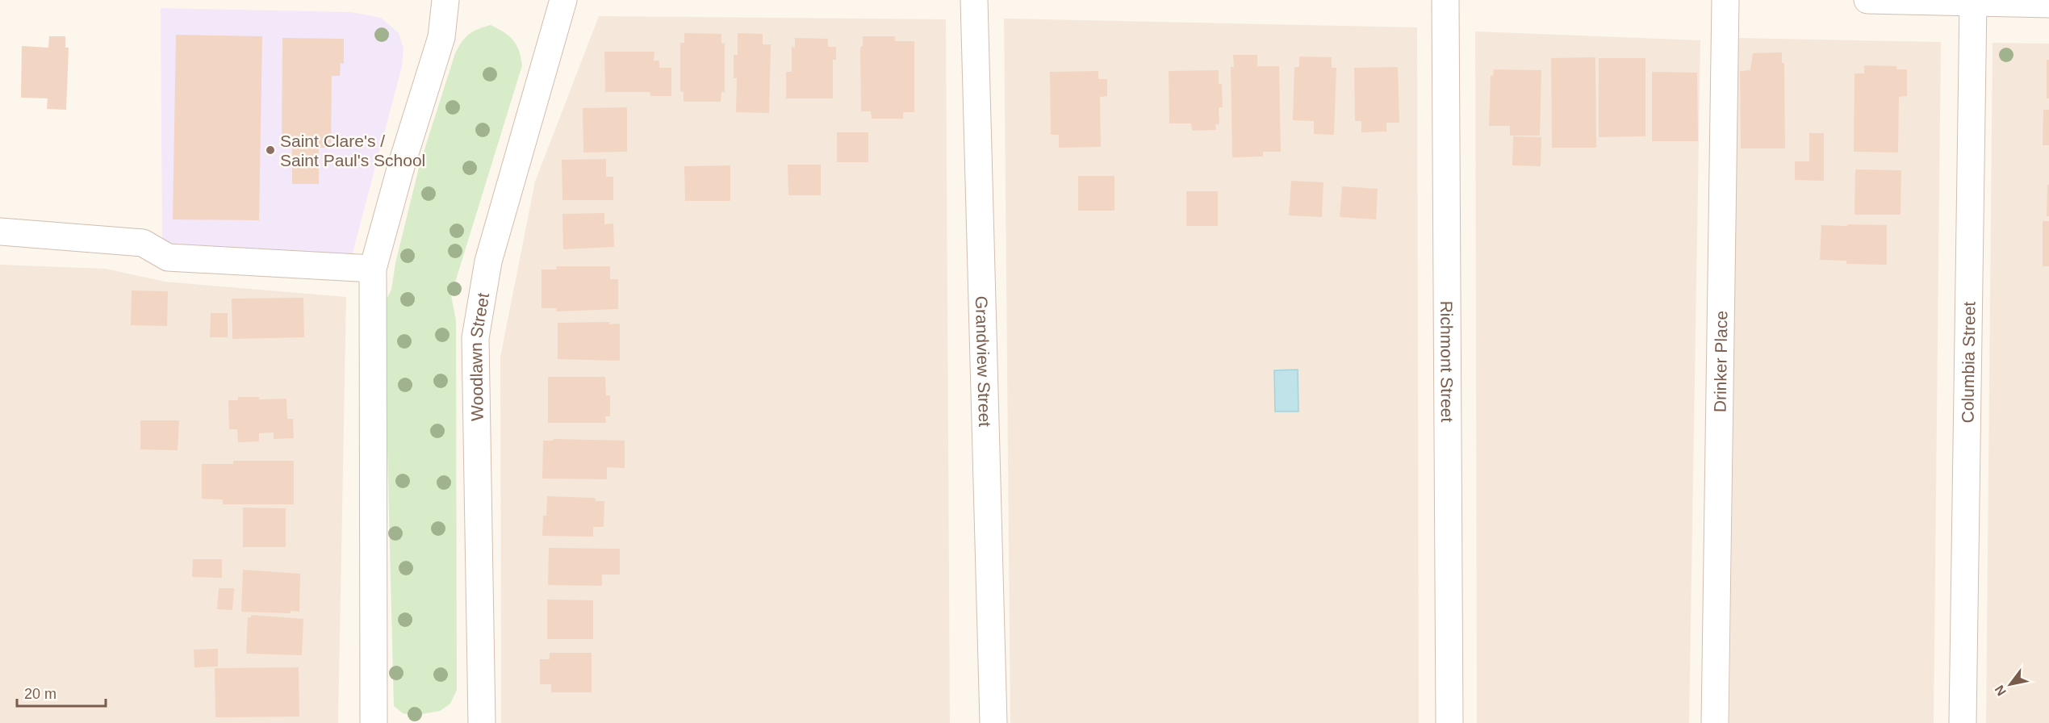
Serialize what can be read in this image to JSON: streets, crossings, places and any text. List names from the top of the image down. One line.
{"streets":{"street":["Woodlawn Street","Grandview Street","Richmont Street","Drinker Place","Columbia Street"]},"places":["Saint Clare's / Saint Paul's School"],"scale_bar":"20 m","north":"bottom left"}
